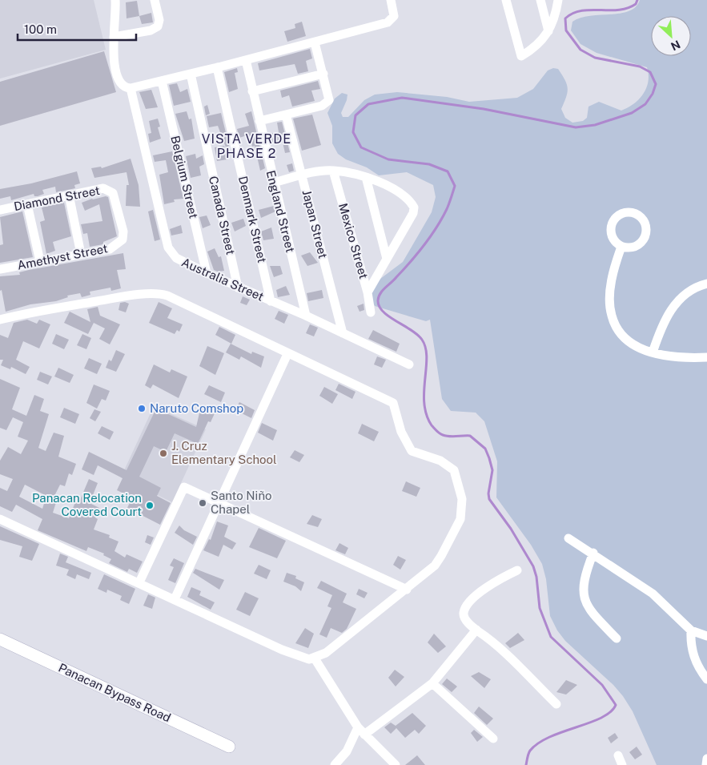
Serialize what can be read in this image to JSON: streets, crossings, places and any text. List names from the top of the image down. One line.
{"streets":{"main road":["Panacan Bypass Road"],"street":["Belgium Street","Diamond Street","England Street","Canada Street","Denmark Street","Japan Street","Mexico Street","Amethyst Street","Australia Street"]},"crossings":[["Belgium Street","Australia Street"],["Diamond Street","Amethyst Street"],["England Street","Australia Street"],["Canada Street","Australia Street"],["Denmark Street","Australia Street"],["Japan Street","Australia Street"]],"districts":["VISTA VERDE PHASE 2"],"places":["Naruto Comshop","J. Cruz Elementary School","Santo Niño Chapel","Panacan Relocation Covered Court"],"scale_bar":"100 m","north":"bottom right"}
